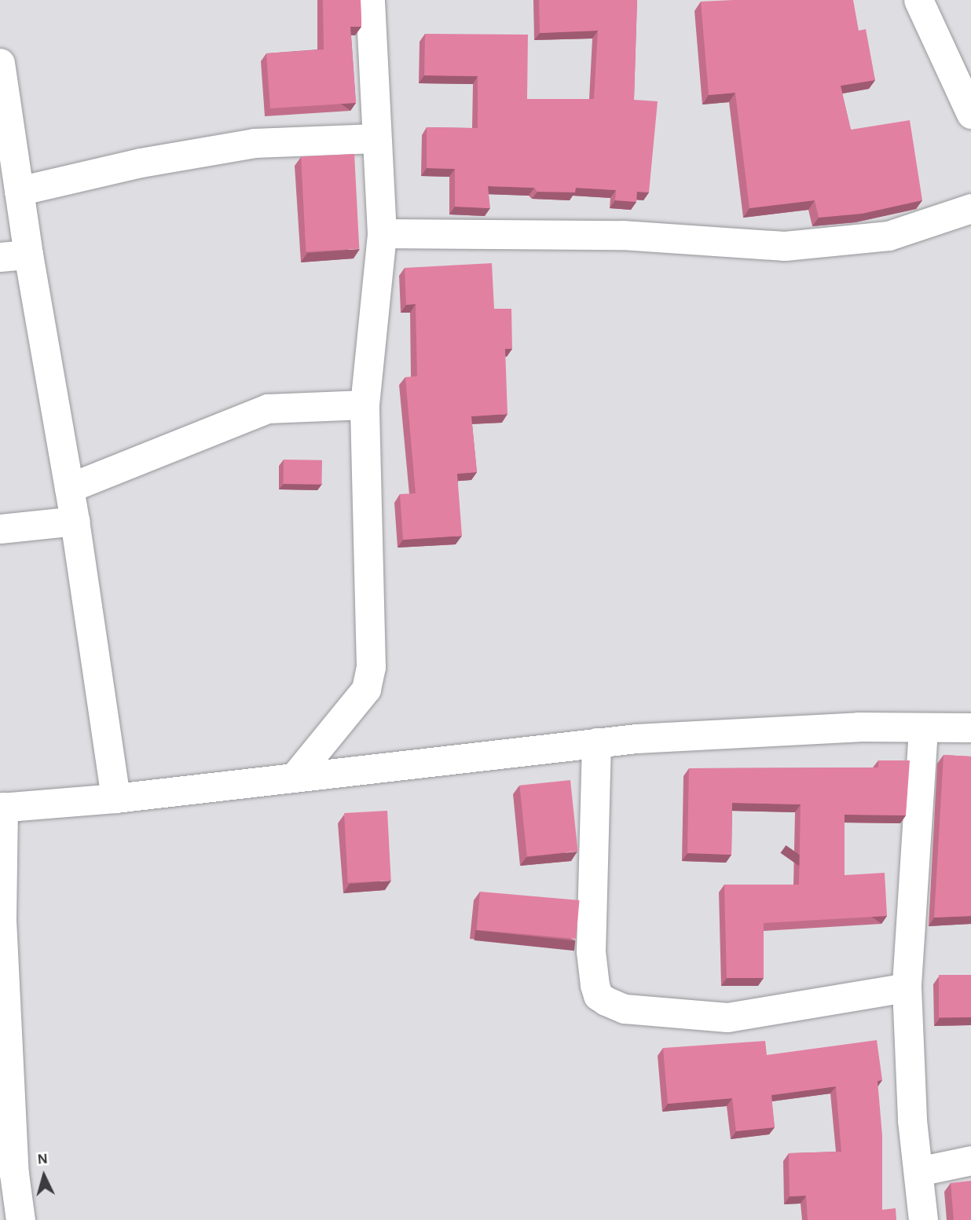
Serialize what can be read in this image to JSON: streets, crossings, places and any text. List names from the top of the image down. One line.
{"north":"top"}
